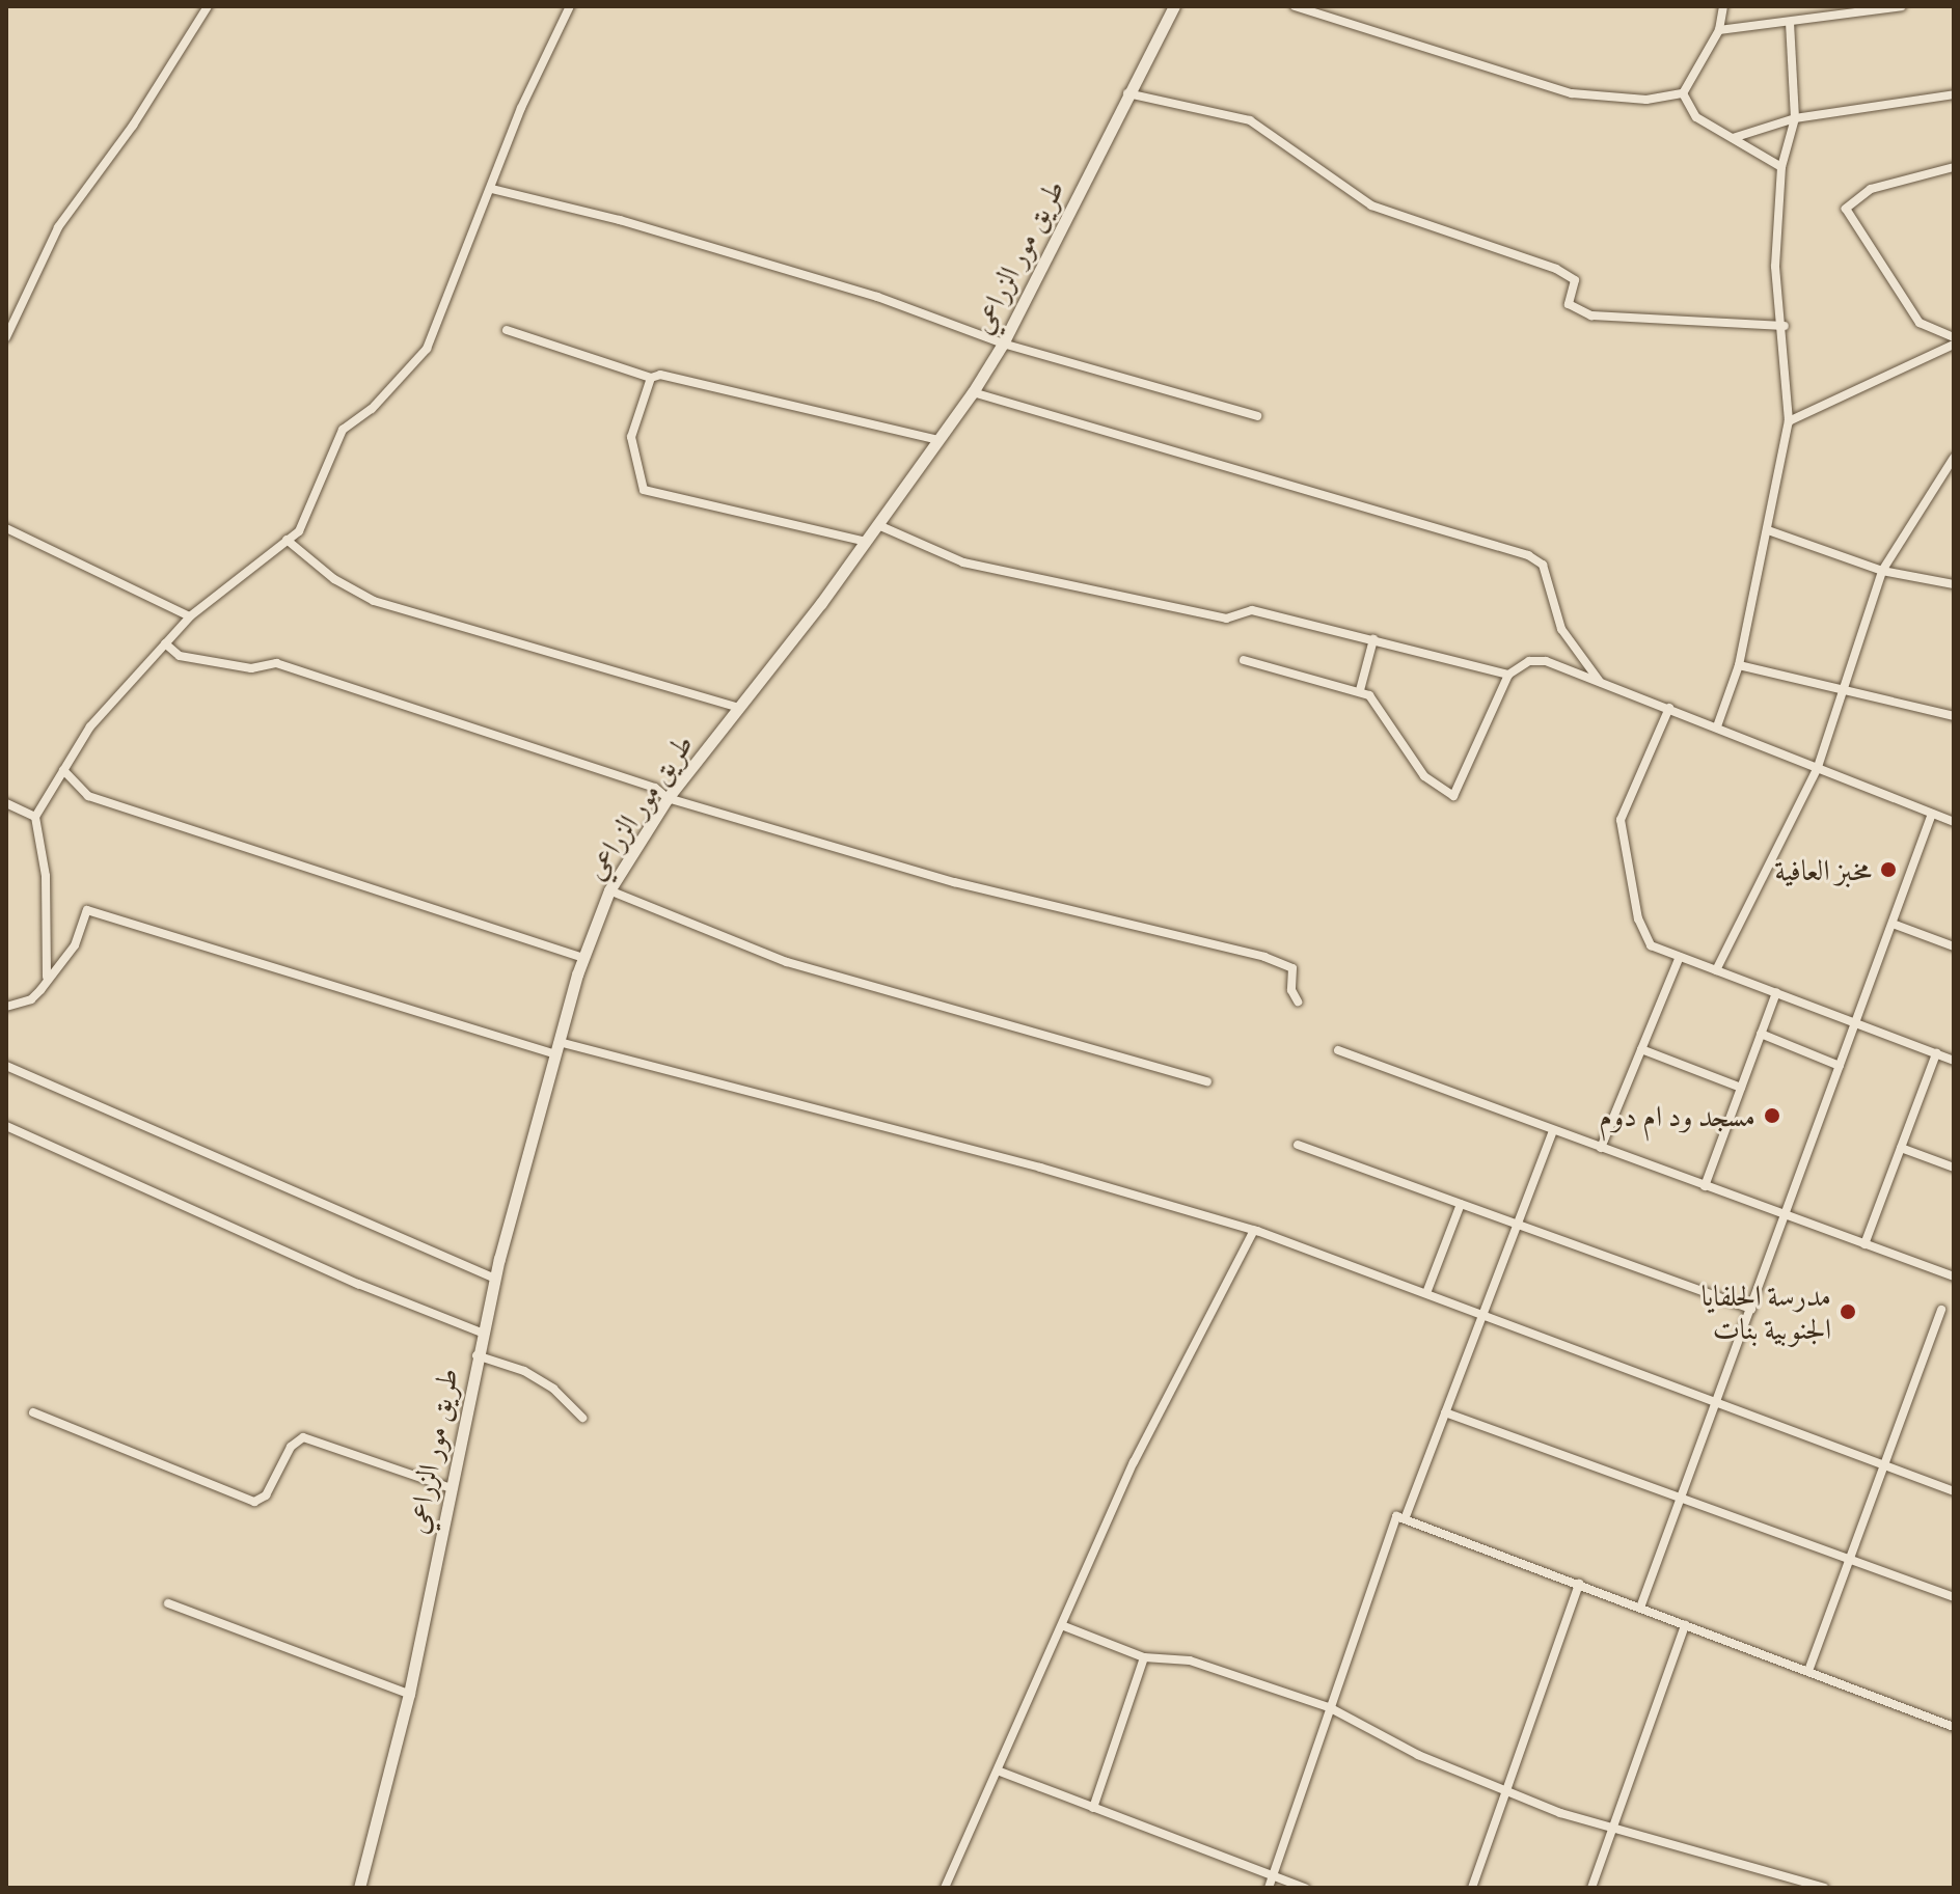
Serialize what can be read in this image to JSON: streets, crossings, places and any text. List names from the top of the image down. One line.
{"streets":{"street":["طريق مور الزراعي"]},"places":["مخبز العافية","مسجد ود ام دوم","مدرسة الحلفايا الجنوبية بنات"]}
